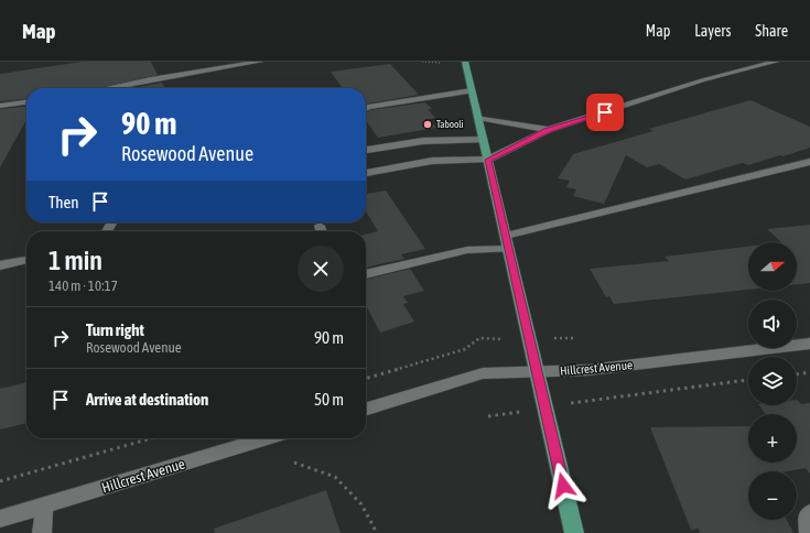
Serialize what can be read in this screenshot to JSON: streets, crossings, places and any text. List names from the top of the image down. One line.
{"streets":{"street":["Hillcrest Avenue"]},"places":["Tabooli"],"north":"right","page":{"header":"Map","nav":["Map","Layers","Share"],"turn":["90 m","Rosewood Avenue"],"then":"Then","heading":["1 min","140 m · 10:17"],"map_buttons":["+","−"],"list":[{"name":"Turn right","note":"Rosewood Avenue","value":"90 m"},{"name":"Arrive at destination","value":"50 m"}]}}
